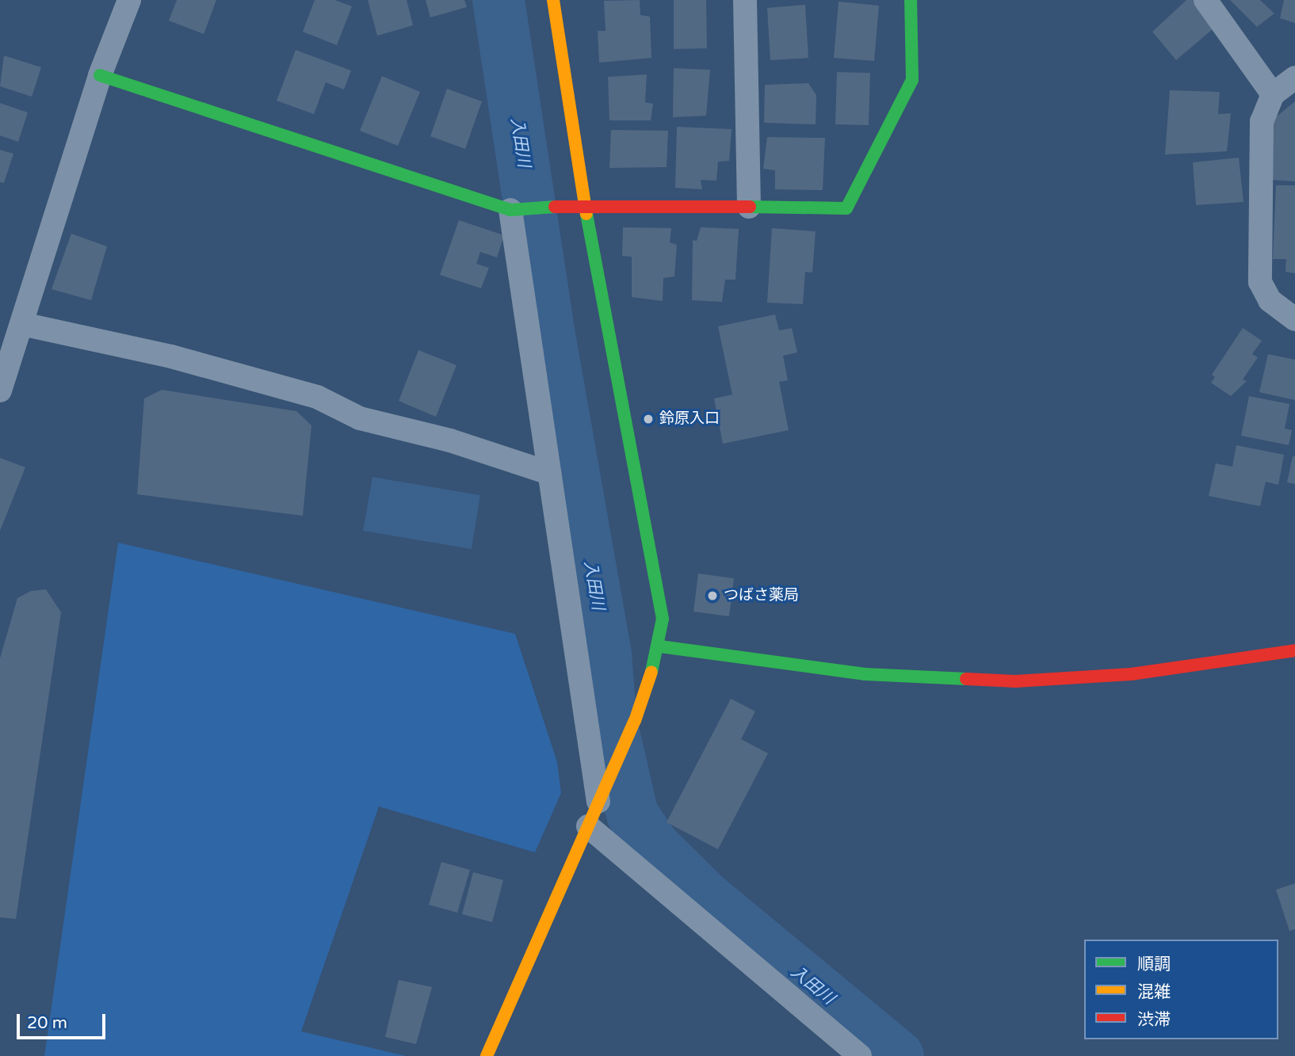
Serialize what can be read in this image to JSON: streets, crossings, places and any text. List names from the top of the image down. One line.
{"water":["入田川"],"places":["鈴原入口","つばさ薬局"],"legend":["順調","混雑","渋滞"],"scale_bar":"20 m"}
